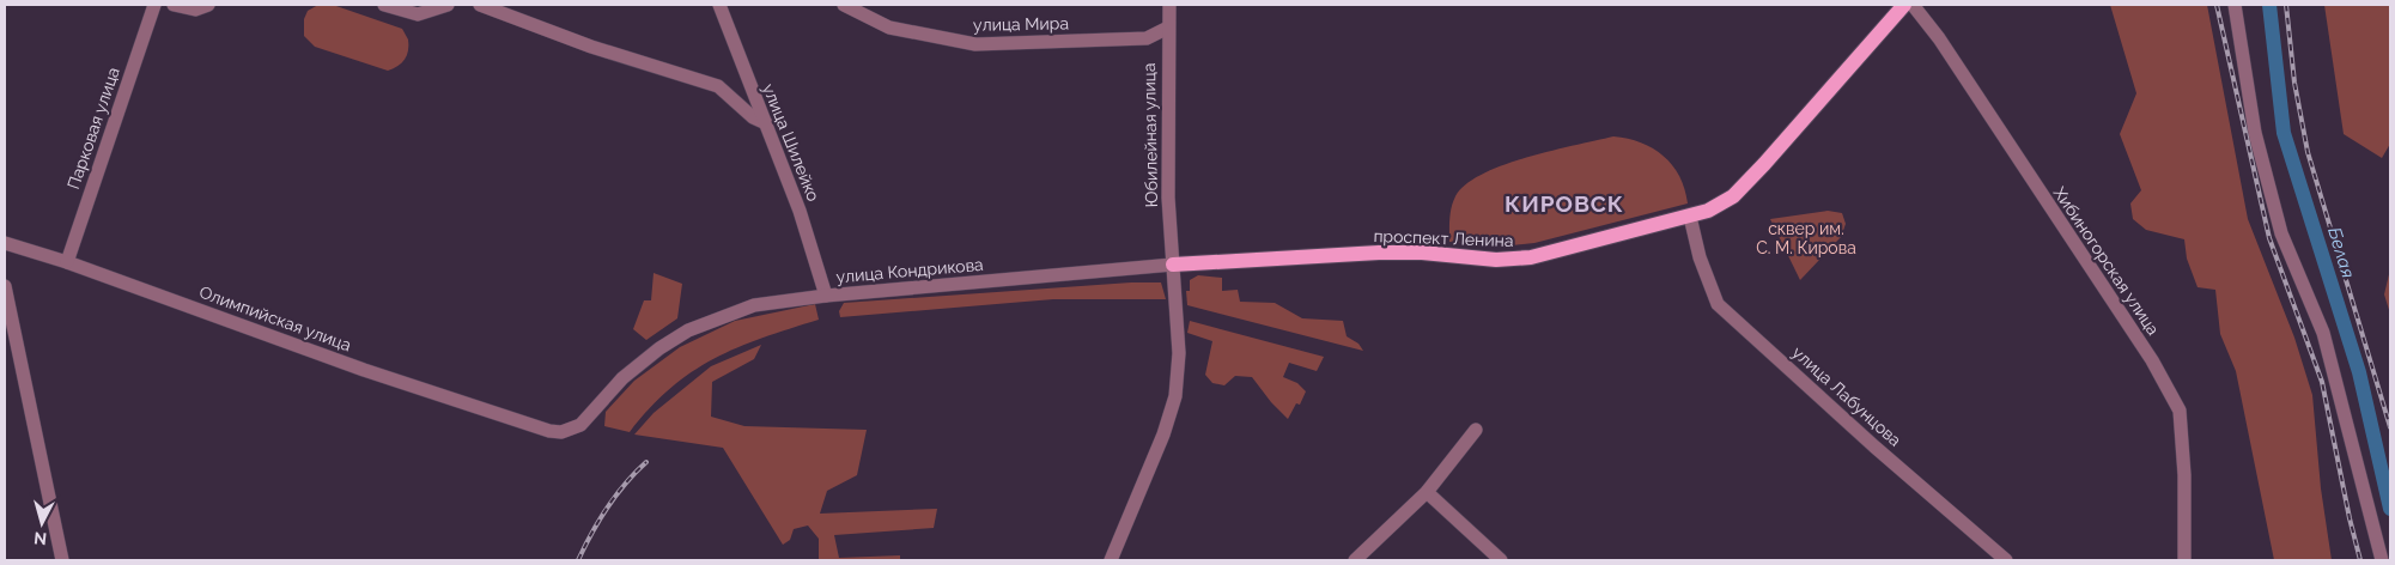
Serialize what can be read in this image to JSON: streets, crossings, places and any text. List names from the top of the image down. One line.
{"streets":{"main road":["проспект Ленина"],"street":["улица Мира","Парковая улица","Юбилейная улица","улица Шилейко","Хибиногорская улица","улица Кондрикова","Олимпийская улица","улица Лабунцова"]},"crossings":[["улица Мира","Юбилейная улица"],["Парковая улица","Олимпийская улица"],["Юбилейная улица","проспект Ленина"],["Юбилейная улица","улица Кондрикова"],["улица Шилейко","улица Кондрикова"],["проспект Ленина","Хибиногорская улица"],["проспект Ленина","улица Кондрикова"],["проспект Ленина","улица Лабунцова"],["улица Кондрикова","Олимпийская улица"]],"districts":["КИРОВСК"],"water":["Белая"],"parks":["сквер им. С. М. Кирова"],"north":"bottom"}
